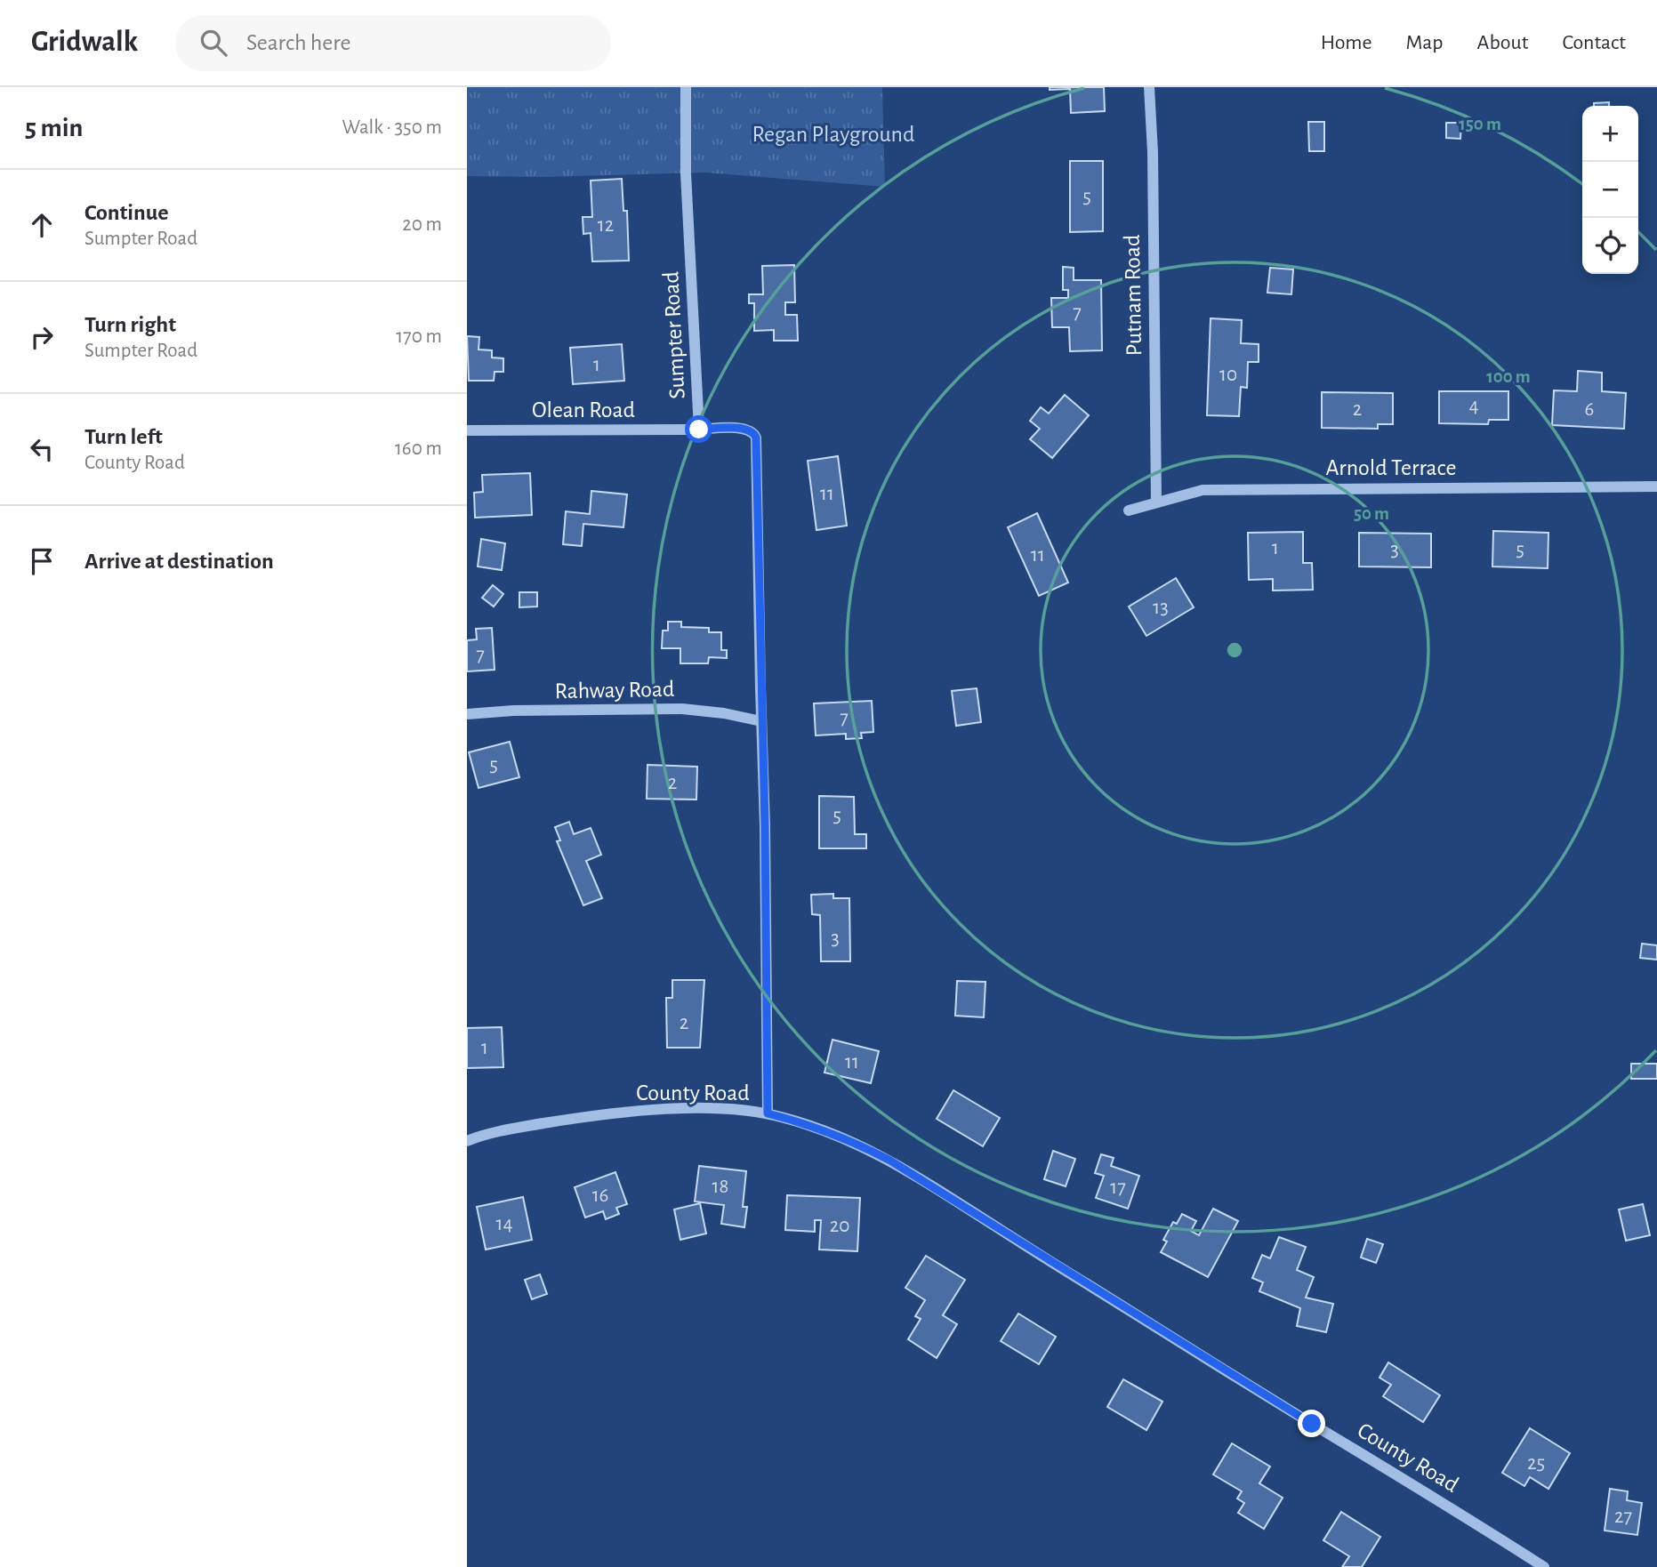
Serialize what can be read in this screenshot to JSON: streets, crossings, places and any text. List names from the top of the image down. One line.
{"streets":{"street":["Putnam Road","Sumpter Road","Olean Road","Arnold Terrace","Rahway Road","County Road"]},"crossings":[["Putnam Road","Arnold Terrace"],["Sumpter Road","Olean Road"],["Sumpter Road","Rahway Road"],["Sumpter Road","County Road"]],"parks":["Regan Playground"],"house_numbers":["5","12","7","1","10","4","2","6","11","1","3","5","11","13","7","7","5","2","5","3","2","1","11","18","17","16","14","20","25","27"],"page":{"header":"Gridwalk","search":"Search here","nav":["Home","Map","About","Contact"],"heading":["5 min","Walk · 350 m"],"map_buttons":["+","−"],"list":[["Continue","Sumpter Road","20 m"],["Turn right","Sumpter Road","170 m"],["Turn left","County Road","160 m"],"Arrive at destination"]},"rings":["150 m","100 m","50 m"]}
